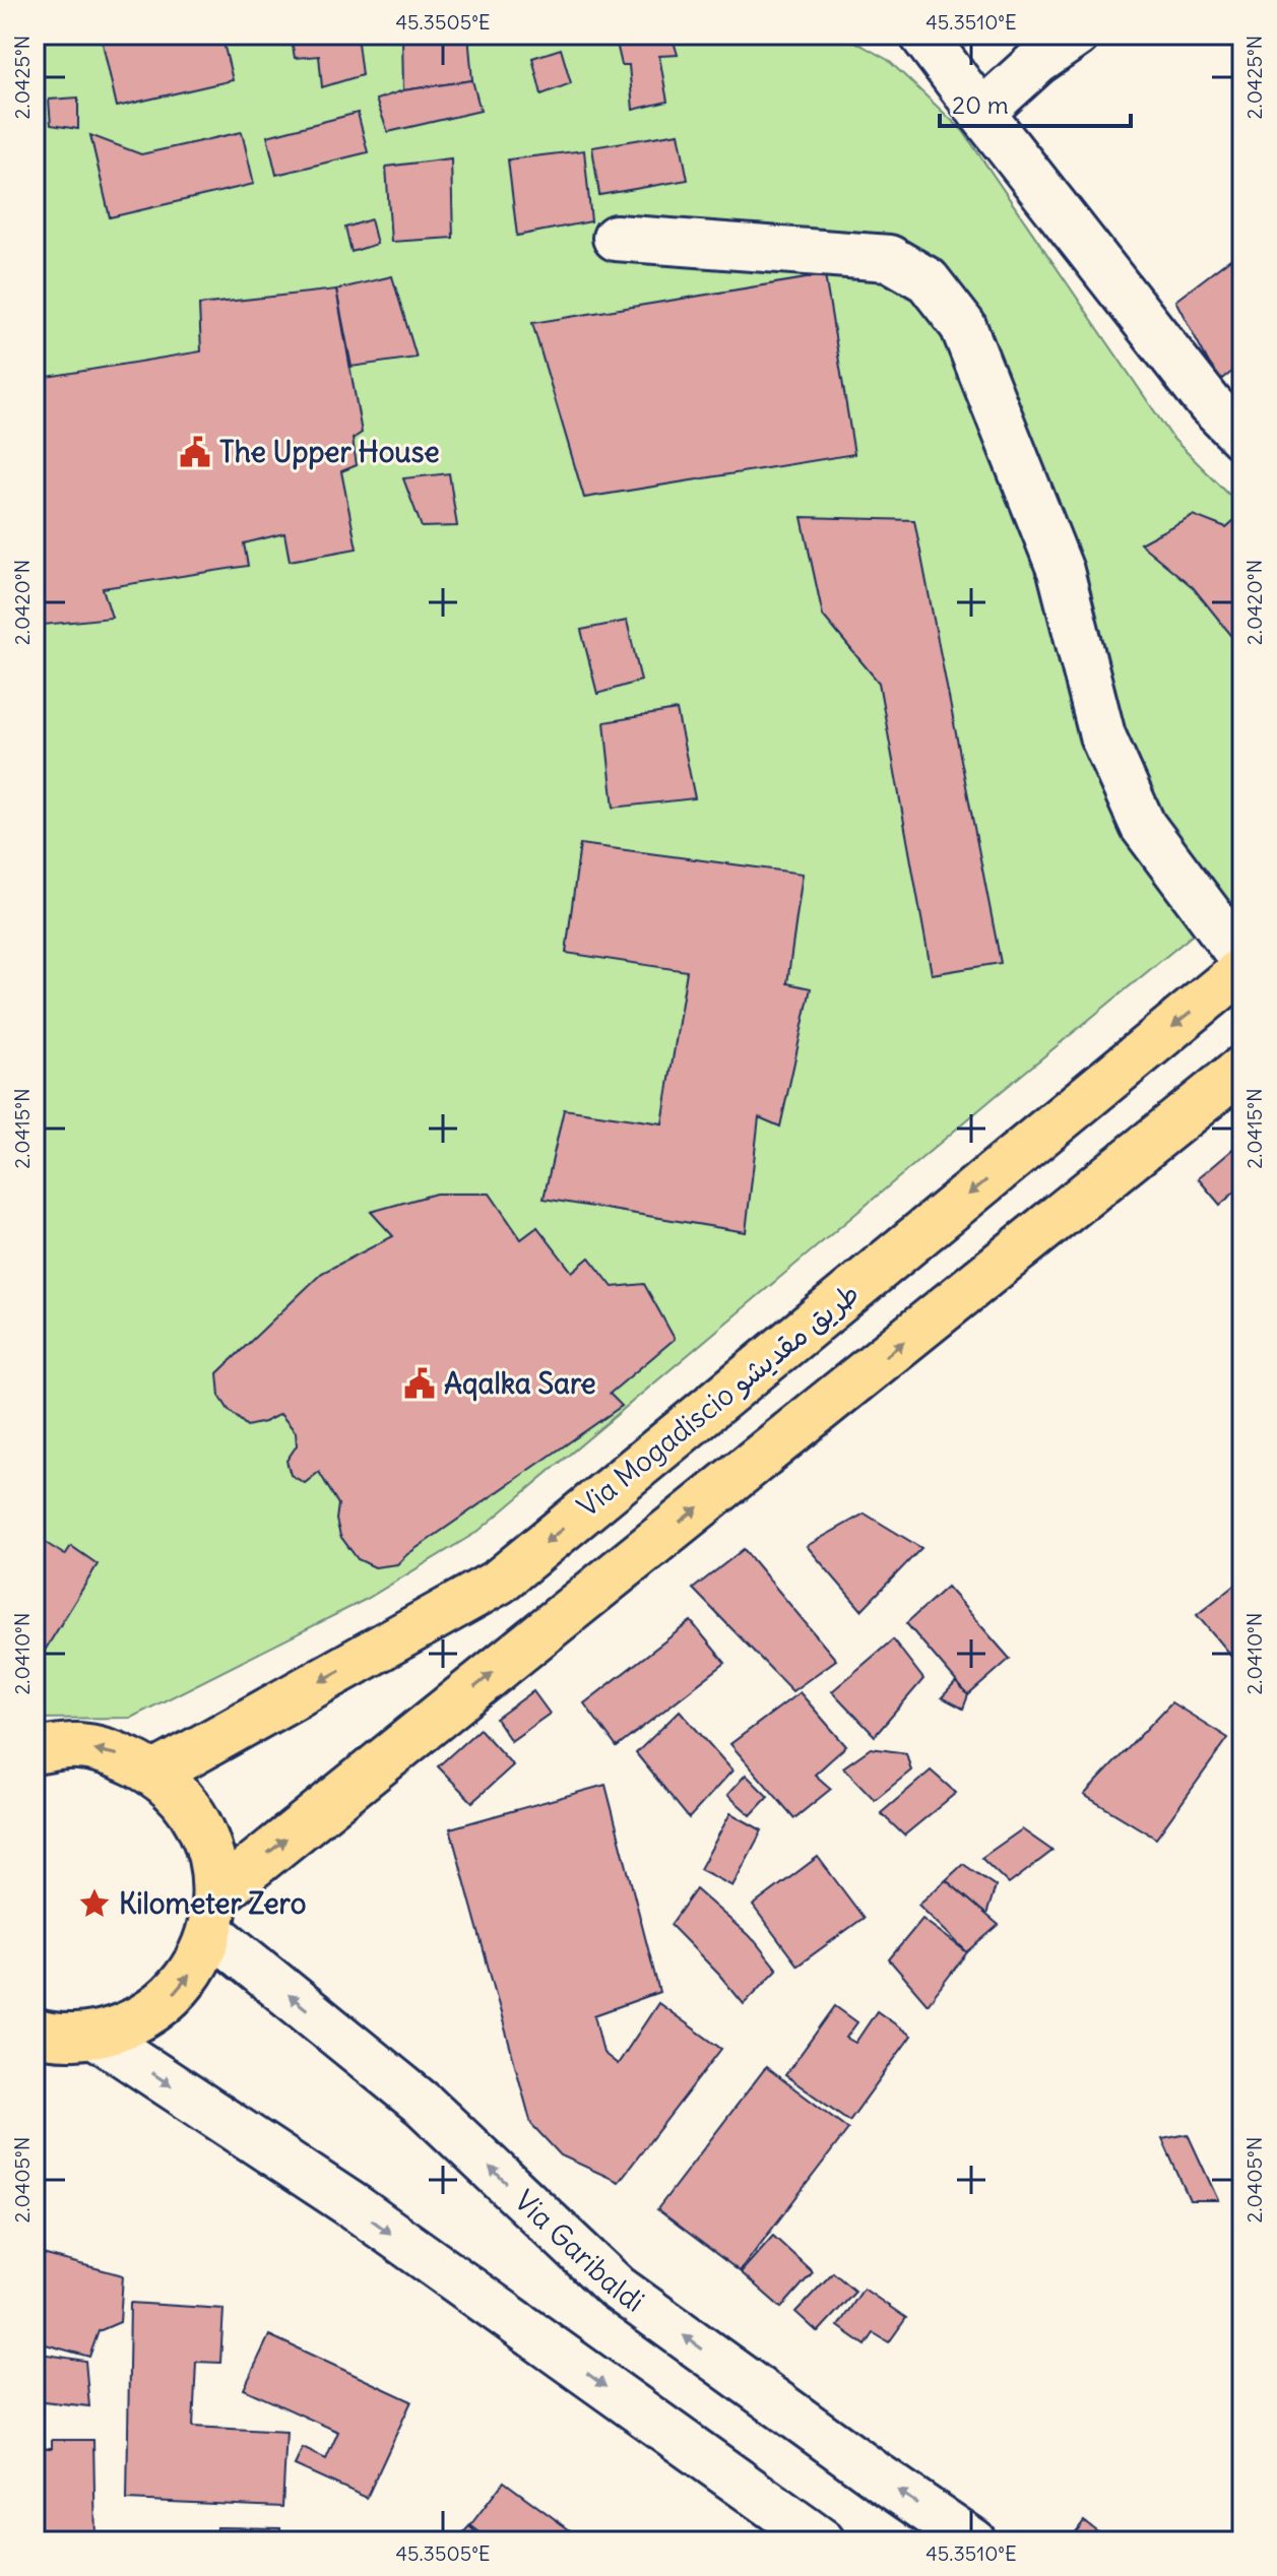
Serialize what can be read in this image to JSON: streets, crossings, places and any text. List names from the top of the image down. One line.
{"streets":{"highway":["Via Mogadiscio طريق مقديشو"],"main road":["Via Garibaldi"]},"places":{"public building":["The Upper House","Aqalka Sare"],"place":["Kilometer Zero"]},"scale_bar":"20 m","coordinates":["45.3505°E","45.3510°E","2.0425°N","2.0420°N","2.0415°N","2.0410°N","2.0405°N"]}
